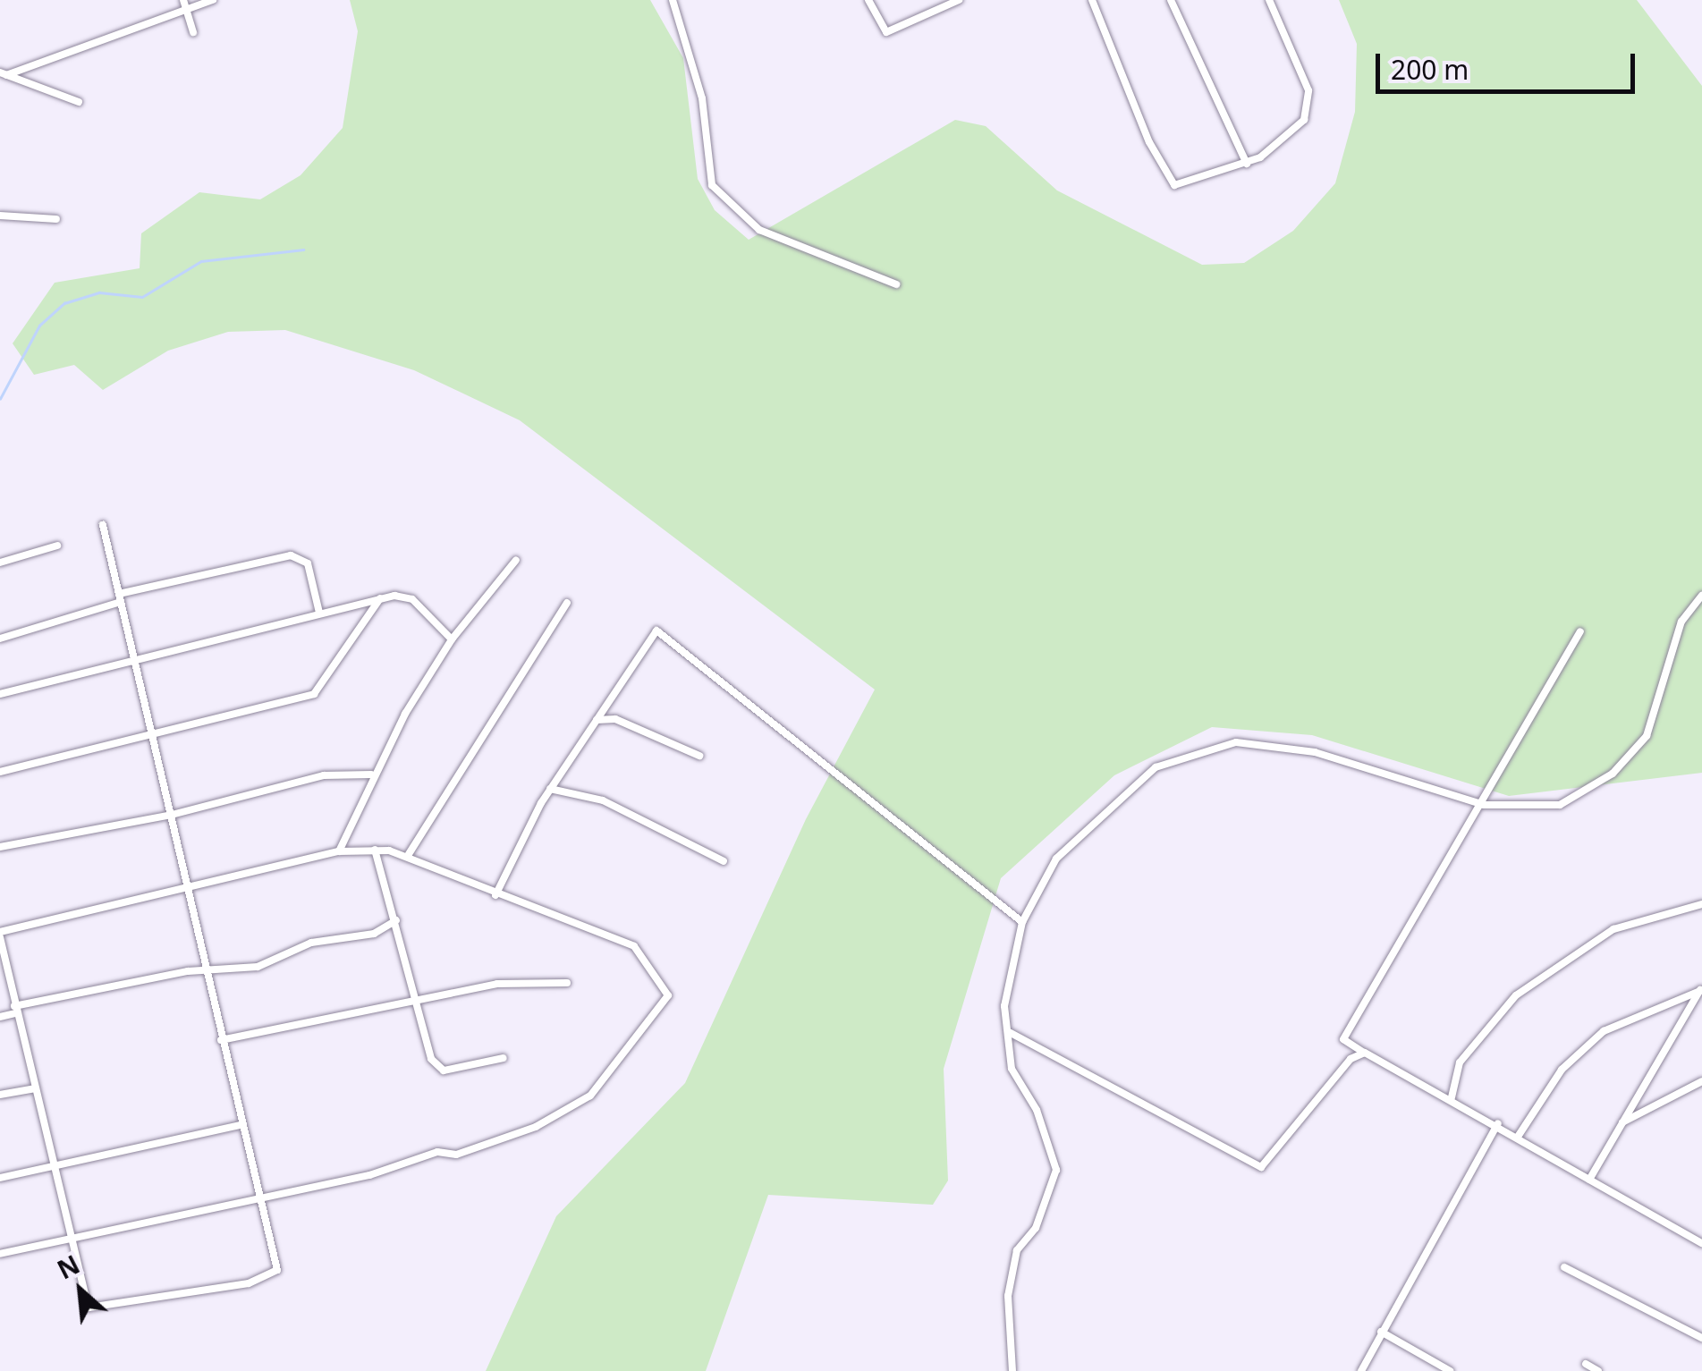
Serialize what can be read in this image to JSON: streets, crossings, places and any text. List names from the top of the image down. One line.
{"scale_bar":"200 m","north":"top left"}
